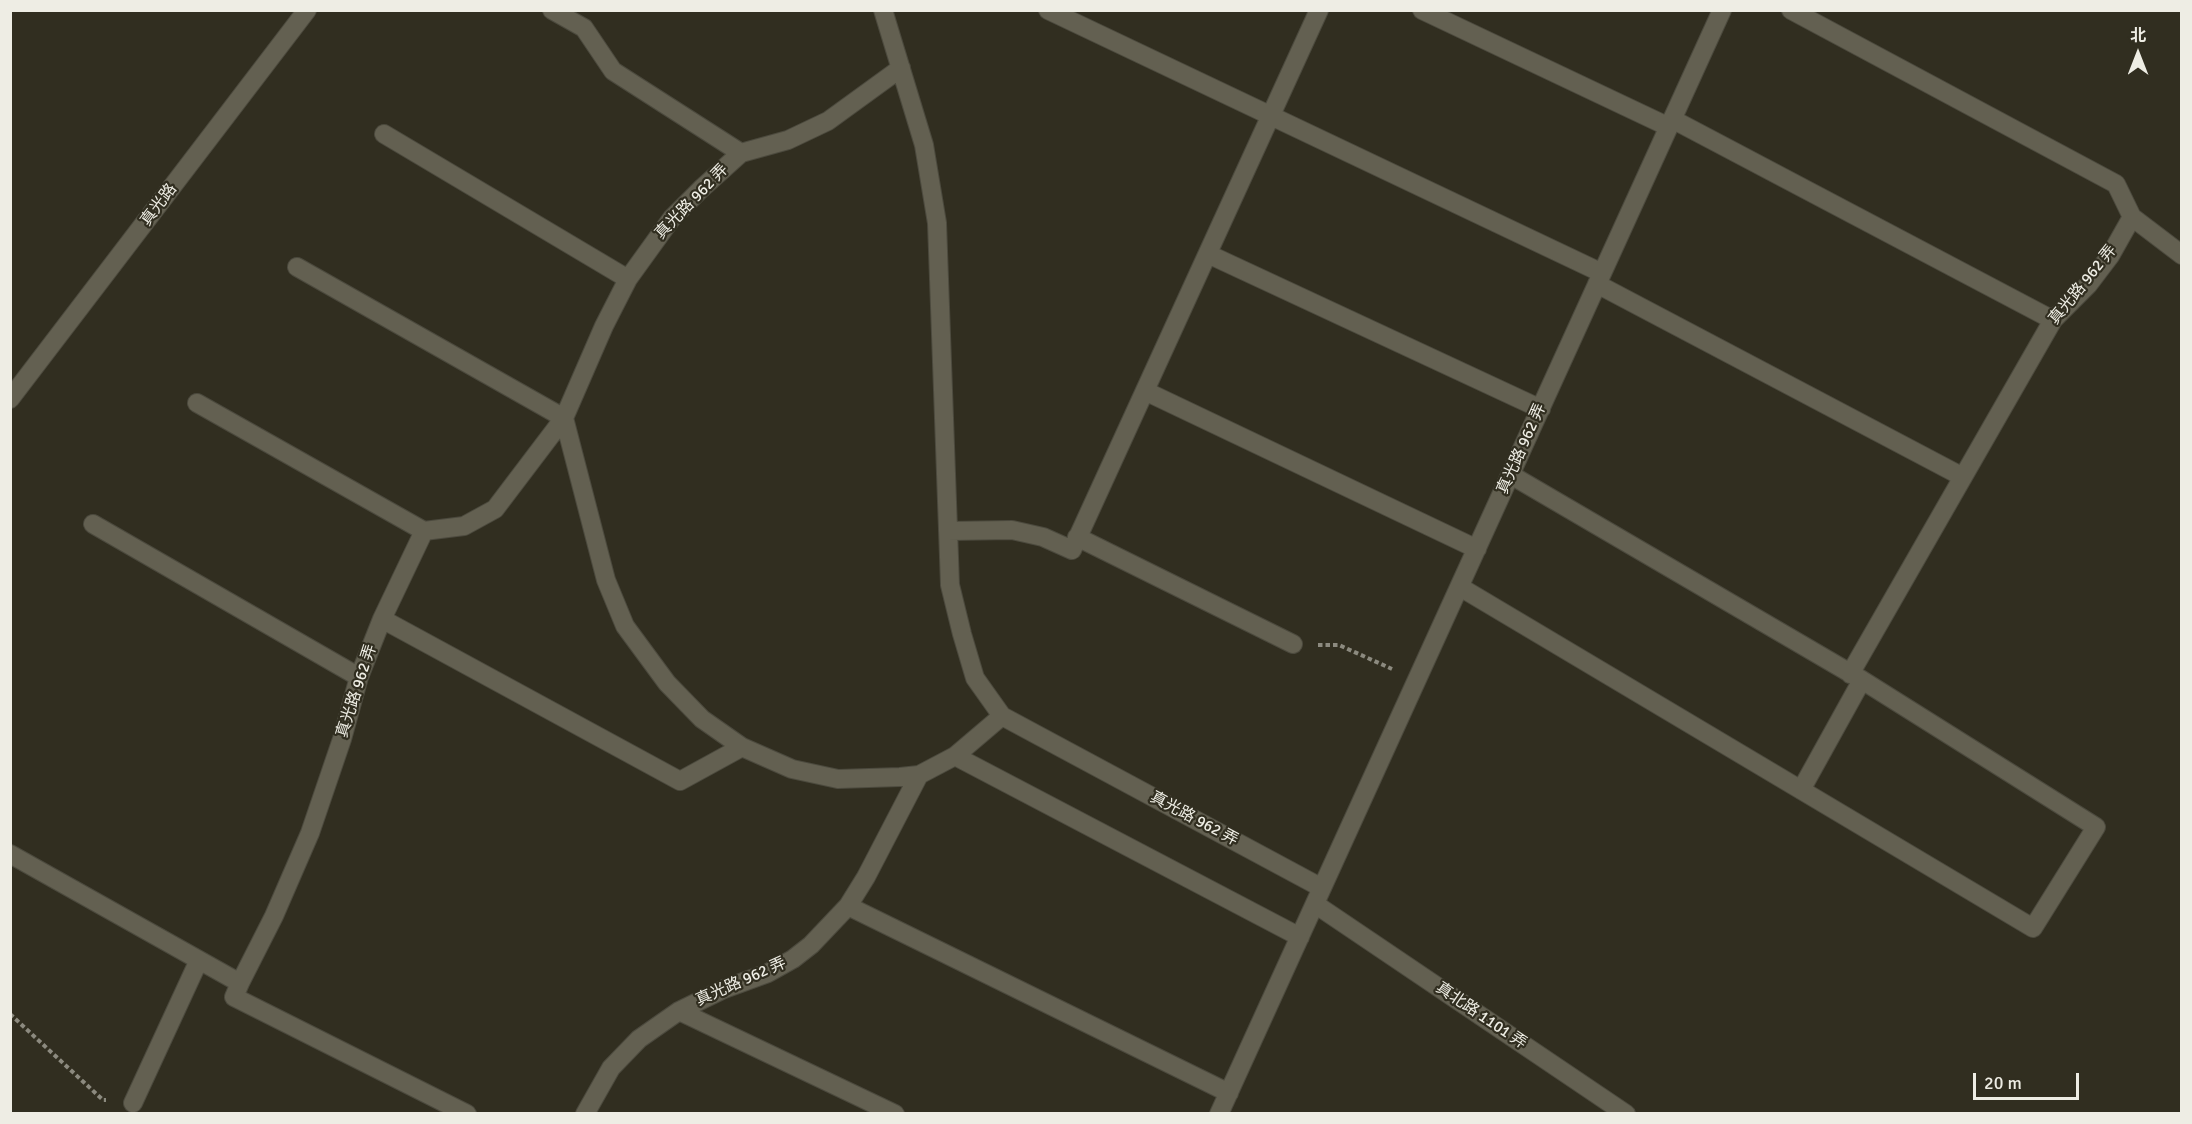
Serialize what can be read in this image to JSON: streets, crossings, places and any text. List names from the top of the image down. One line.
{"streets":{"street":["真光路 962 弄","真光路","真北路 1101 弄"]},"crossings":[["真光路 962 弄","真北路 1101 弄"]],"scale_bar":"20 m","north":"top"}
